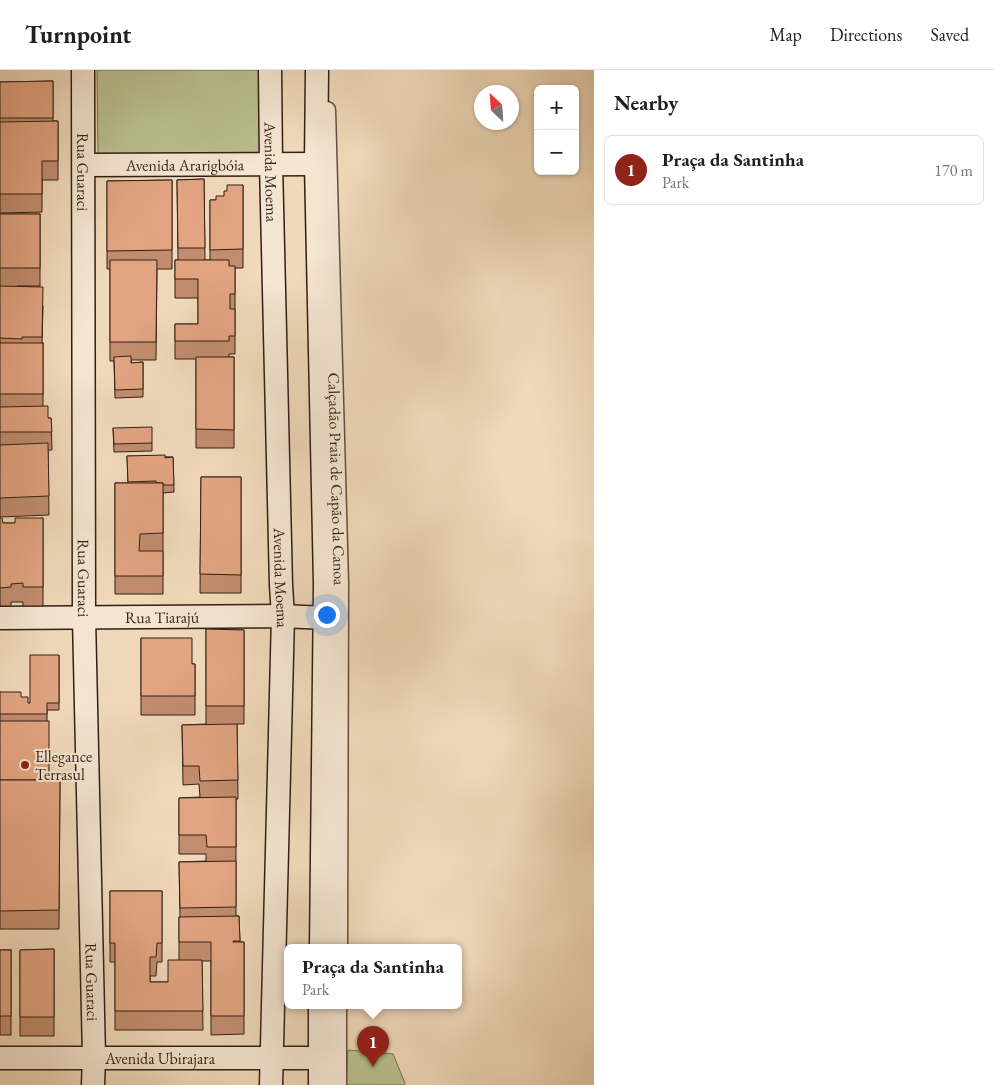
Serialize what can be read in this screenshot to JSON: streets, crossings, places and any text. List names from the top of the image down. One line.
{"streets":{"main road":["Avenida Ararigbóia","Rua Guaraci","Avenida Moema","Rua Tiarajú","Avenida Ubirajara"],"street":["Calçadão Praia de Capão da Canoa"]},"crossings":[["Avenida Ararigbóia","Rua Guaraci"],["Avenida Ararigbóia","Avenida Moema"],["Rua Guaraci","Rua Tiarajú"],["Rua Guaraci","Avenida Ubirajara"],["Avenida Moema","Rua Tiarajú"],["Avenida Moema","Avenida Ubirajara"]],"places":["Ellegance Terrasul"],"north":"top left","page":{"header":"Turnpoint","nav":["Map","Directions","Saved"],"heading":"Nearby","map_buttons":["+","−"],"list":[{"mark":"1","name":"Praça da Santinha","note":"Park","value":"170 m"}],"popup":["Praça da Santinha","Park"],"pins":"1"}}
